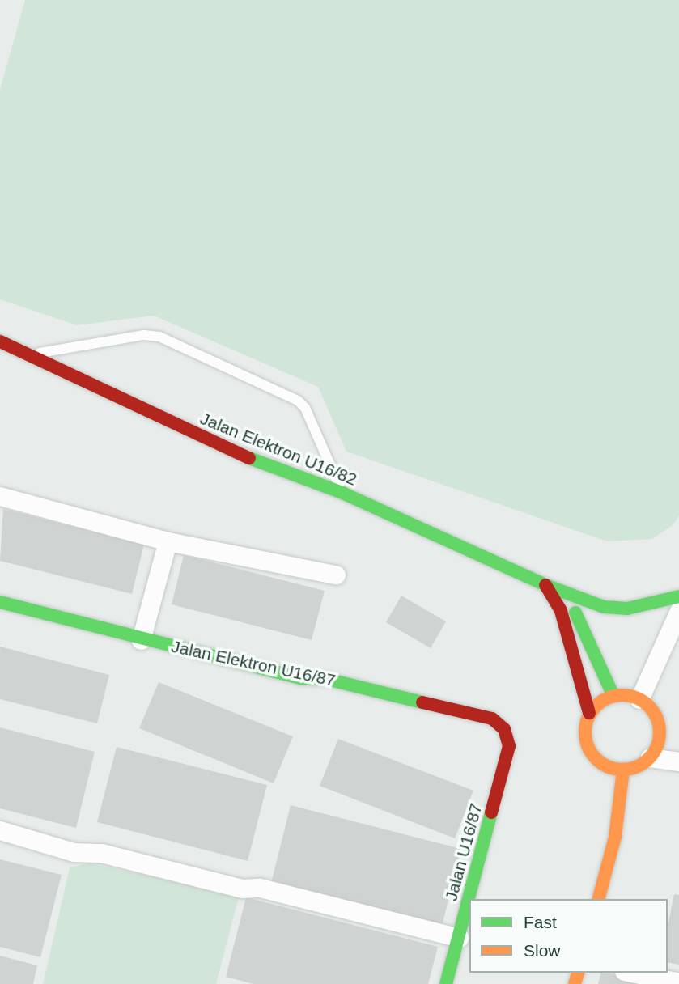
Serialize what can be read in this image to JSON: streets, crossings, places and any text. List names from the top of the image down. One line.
{"streets":{"street":["Jalan Elektron U16/82","Jalan Elektron U16/87","Jalan U16/87"]},"crossings":[["Jalan Elektron U16/87","Jalan U16/87"]],"legend":["Fast","Slow"]}
